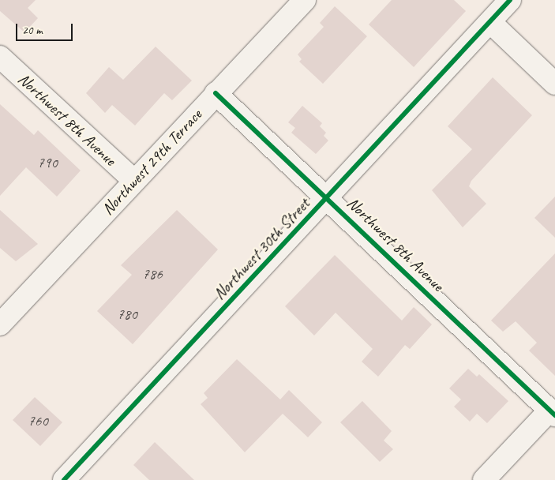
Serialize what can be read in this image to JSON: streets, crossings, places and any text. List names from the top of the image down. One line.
{"streets":{"street":["Northwest 8th Avenue","Northwest 29th Terrace","Northwest 30th Street"]},"crossings":[["Northwest 8th Avenue","Northwest 29th Terrace"],["Northwest 8th Avenue","Northwest 30th Street"]],"house_numbers":["790","786","780","760"],"scale_bar":"20 m"}
